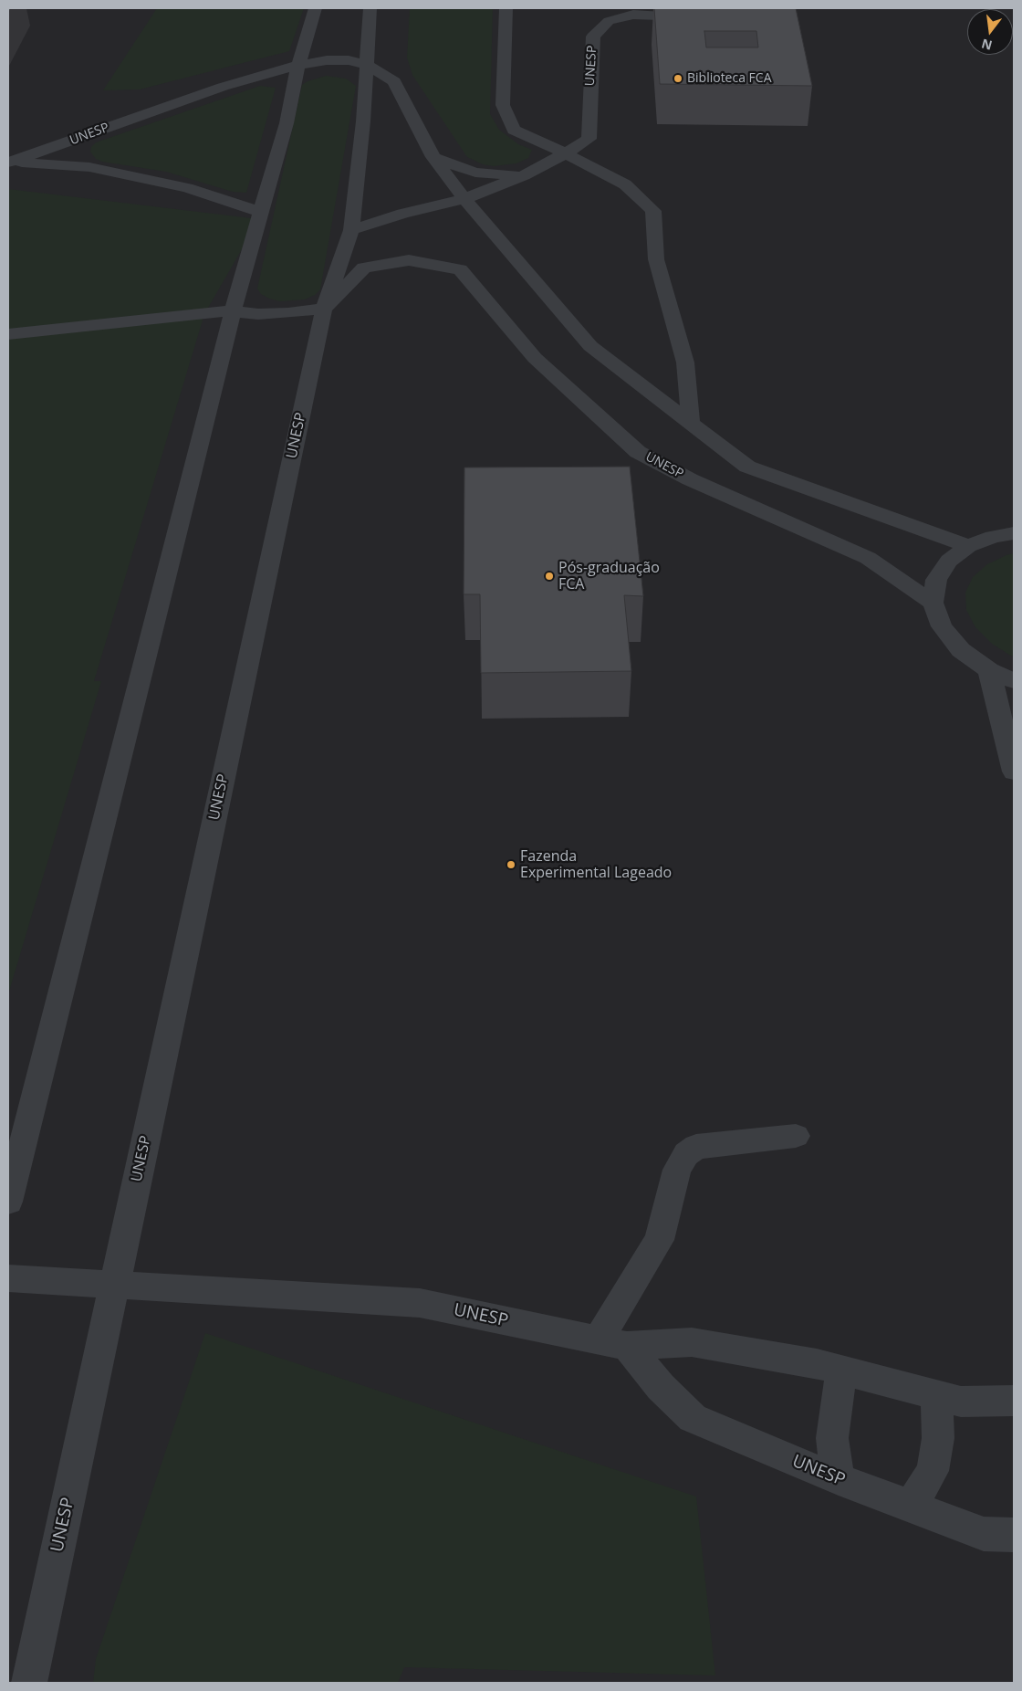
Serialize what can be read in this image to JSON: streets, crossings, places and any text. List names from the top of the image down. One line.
{"streets":{"street":["UNESP"]},"places":["Biblioteca FCA","Pós-graduação FCA","Fazenda Experimental Lageado"],"north":"bottom"}
